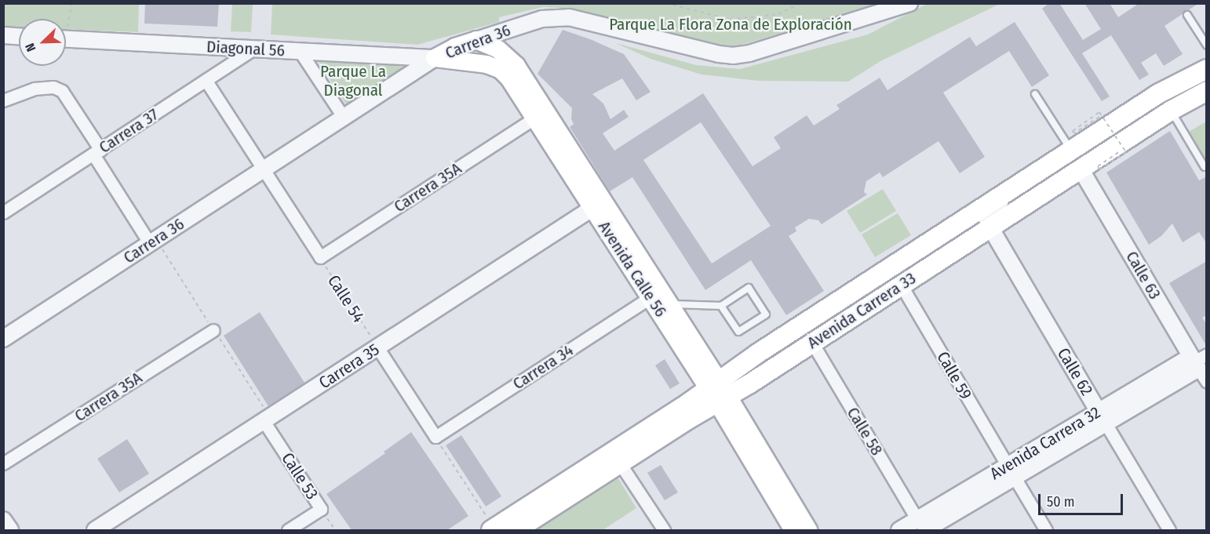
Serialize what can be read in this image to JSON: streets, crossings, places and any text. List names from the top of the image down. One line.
{"streets":{"main road":["Carrera 36","Avenida Calle 56","Avenida Carrera 33"],"street":["Diagonal 56","Carrera 37","Carrera 35A","Calle 63","Calle 54","Carrera 35","Carrera 34","Calle 62","Calle 59","Calle 58","Avenida Carrera 32","Calle 53"]},"crossings":[["Carrera 36","Diagonal 56"],["Carrera 36","Avenida Calle 56"],["Carrera 36","Calle 54"],["Diagonal 56","Carrera 37"],["Diagonal 56","Avenida Calle 56"],["Carrera 37","Calle 54"],["Carrera 35A","Avenida Calle 56"],["Carrera 35A","Calle 54"],["Avenida Calle 56","Avenida Carrera 33"],["Avenida Calle 56","Carrera 35"],["Avenida Calle 56","Carrera 34"],["Calle 63","Avenida Carrera 33"],["Calle 63","Avenida Carrera 32"],["Calle 54","Carrera 35"],["Avenida Carrera 33","Calle 62"],["Avenida Carrera 33","Calle 59"],["Avenida Carrera 33","Calle 58"],["Carrera 35","Calle 53"],["Calle 62","Avenida Carrera 32"],["Calle 59","Avenida Carrera 32"],["Calle 58","Avenida Carrera 32"]],"parks":["Parque La Flora Zona de Exploración","Parque La Diagonal"],"scale_bar":"50 m","north":"bottom left"}
